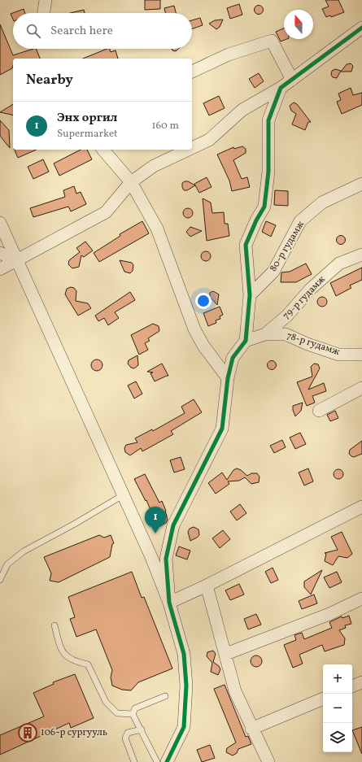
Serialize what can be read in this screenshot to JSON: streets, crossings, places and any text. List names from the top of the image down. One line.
{"streets":{"street":["80-р гудамж","79-р гудамж","78-р гудамж"]},"crossings":[["79-р гудамж","78-р гудамж"]],"places":{"building":["106-р сургууль"]},"north":"top","page":{"search":"Search here","heading":"Nearby","list":[{"mark":"1","name":"Энх оргил","note":"Supermarket","value":"160 m"}],"pins":"1","map_buttons":["+","−"]}}
